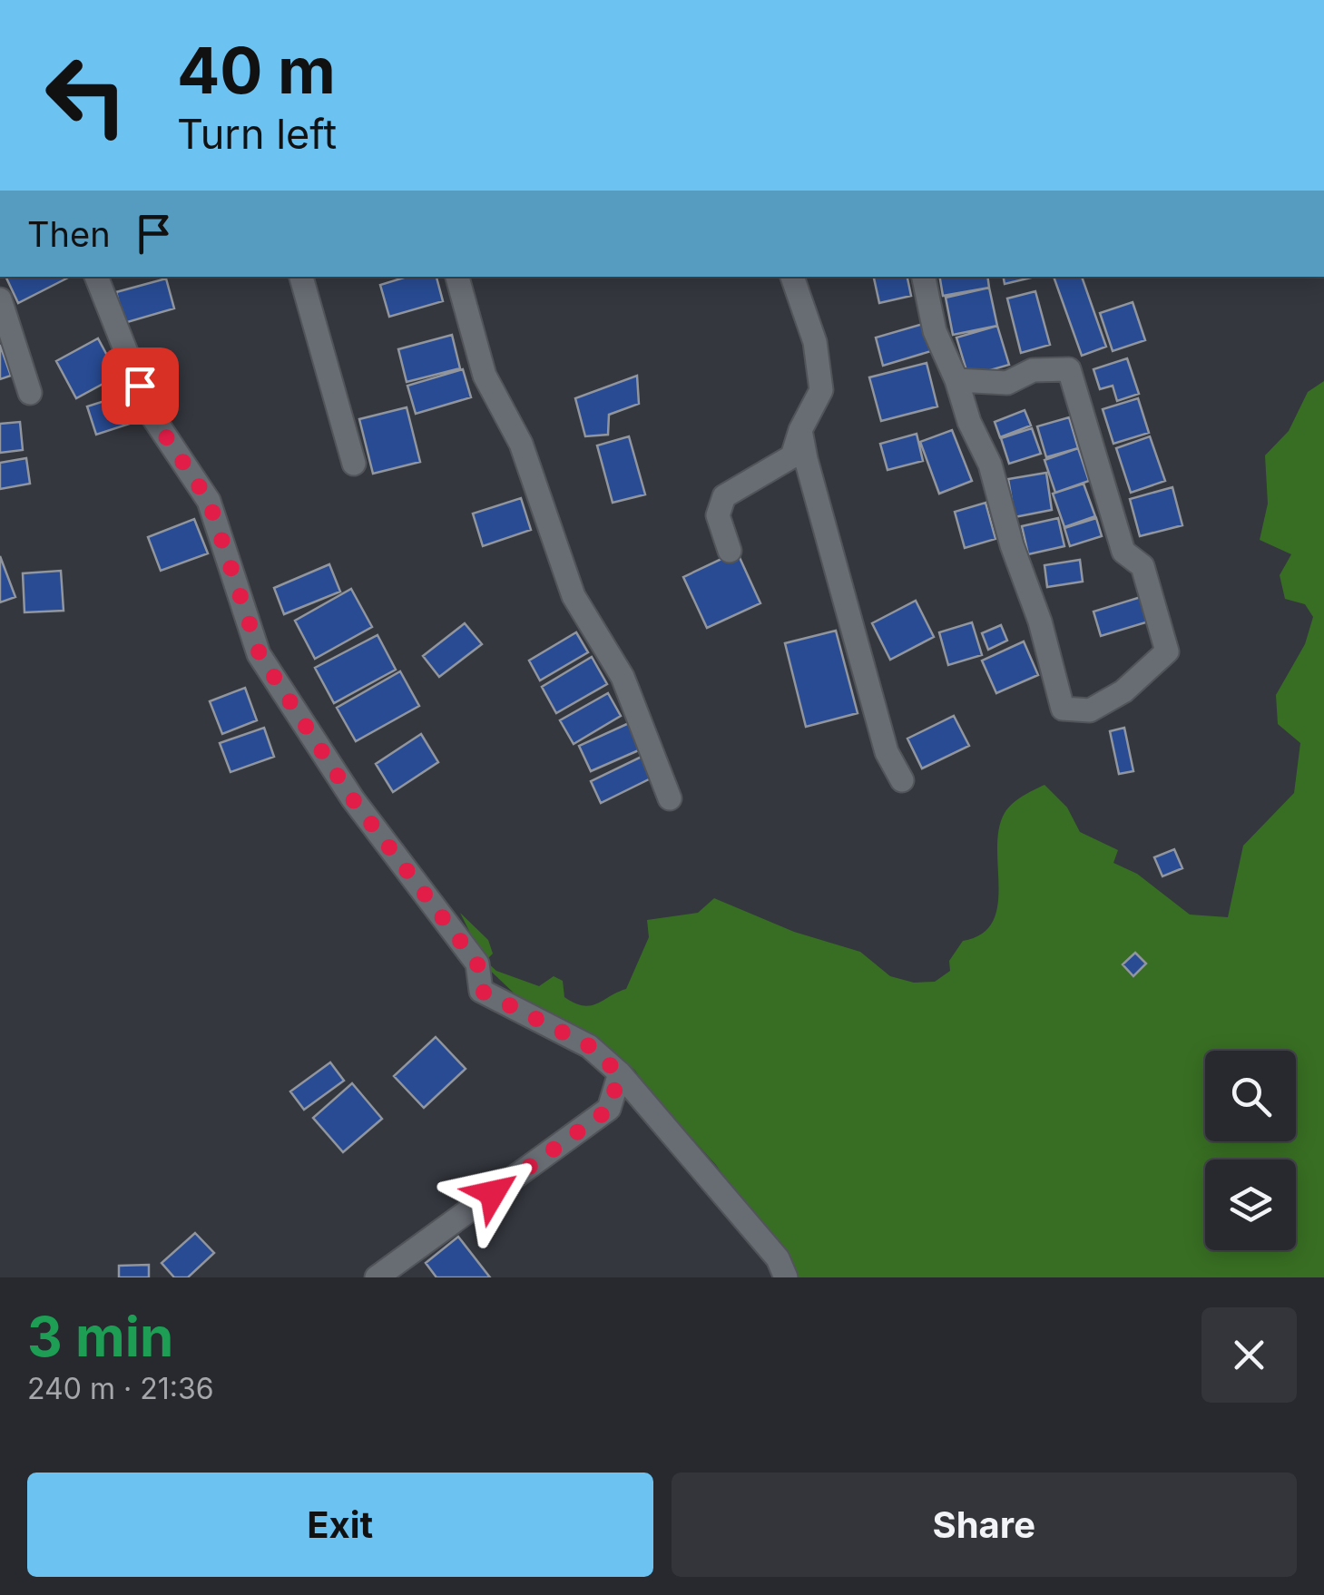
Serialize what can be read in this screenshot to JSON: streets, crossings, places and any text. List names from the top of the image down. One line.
{"page":{"turn":["40 m","Turn left"],"then":"Then","heading":["3 min","240 m · 21:36"],"buttons":["Exit","Share"]}}
